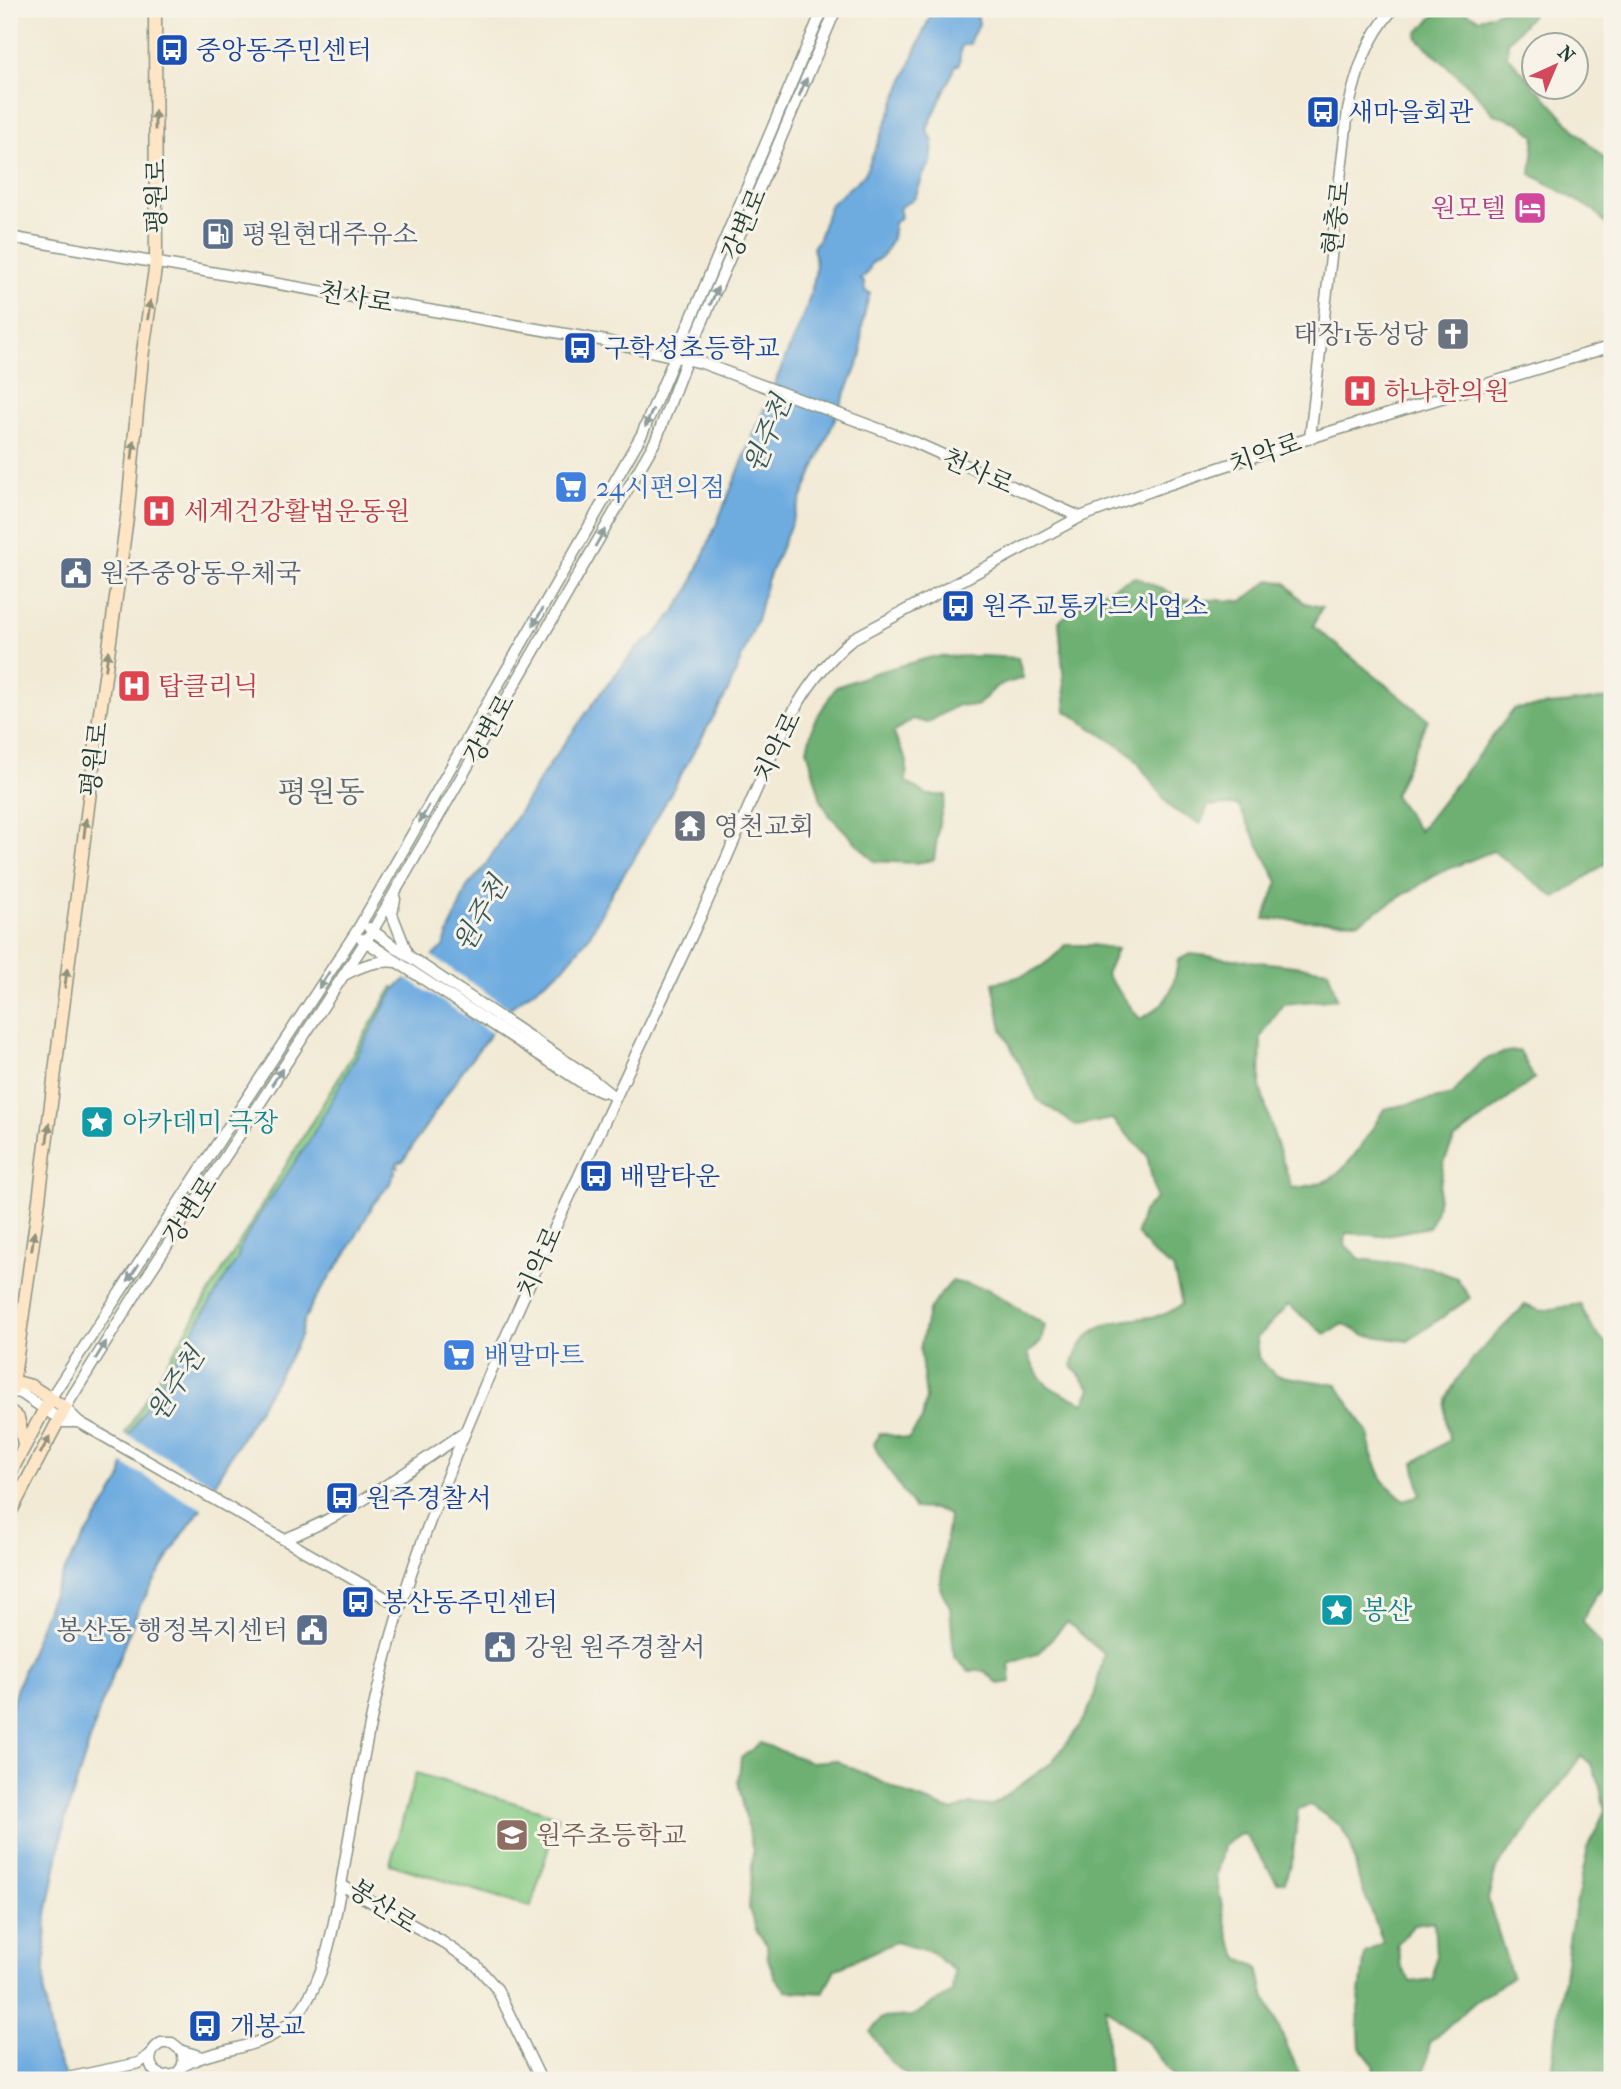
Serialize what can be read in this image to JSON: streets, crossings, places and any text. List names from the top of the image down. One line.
{"streets":{"main road":["평원로"],"street":["현충로","강변로","천사로","치악로","봉산로"]},"crossings":[["평원로","천사로"],["현충로","치악로"],["강변로","천사로"],["천사로","치악로"],["치악로","봉산로"]],"one_way":["평원로"],"districts":["평원동"],"water":["원주천"],"places":{"bus stop":["중앙동주민센터","새마을회관","구학성초등학교","원주교통카드사업소","배말타운","원주경찰서","봉산동주민센터","개봉교"],"hotel":["원모텔"],"fuel station":["평원현대주유소"],"church":["태장1동성당"],"hospital":["하나한의원","세계건강활법운동원","탑클리닉"],"supermarket":["24시편의점","배말마트"],"public building":["원주중앙동우체국","봉산동 행정복지센터","강원 원주경찰서"],"temple":["영천교회"],"place":["아카데미 극장","봉산"],"school or university":["원주초등학교"]},"north":"top right"}
